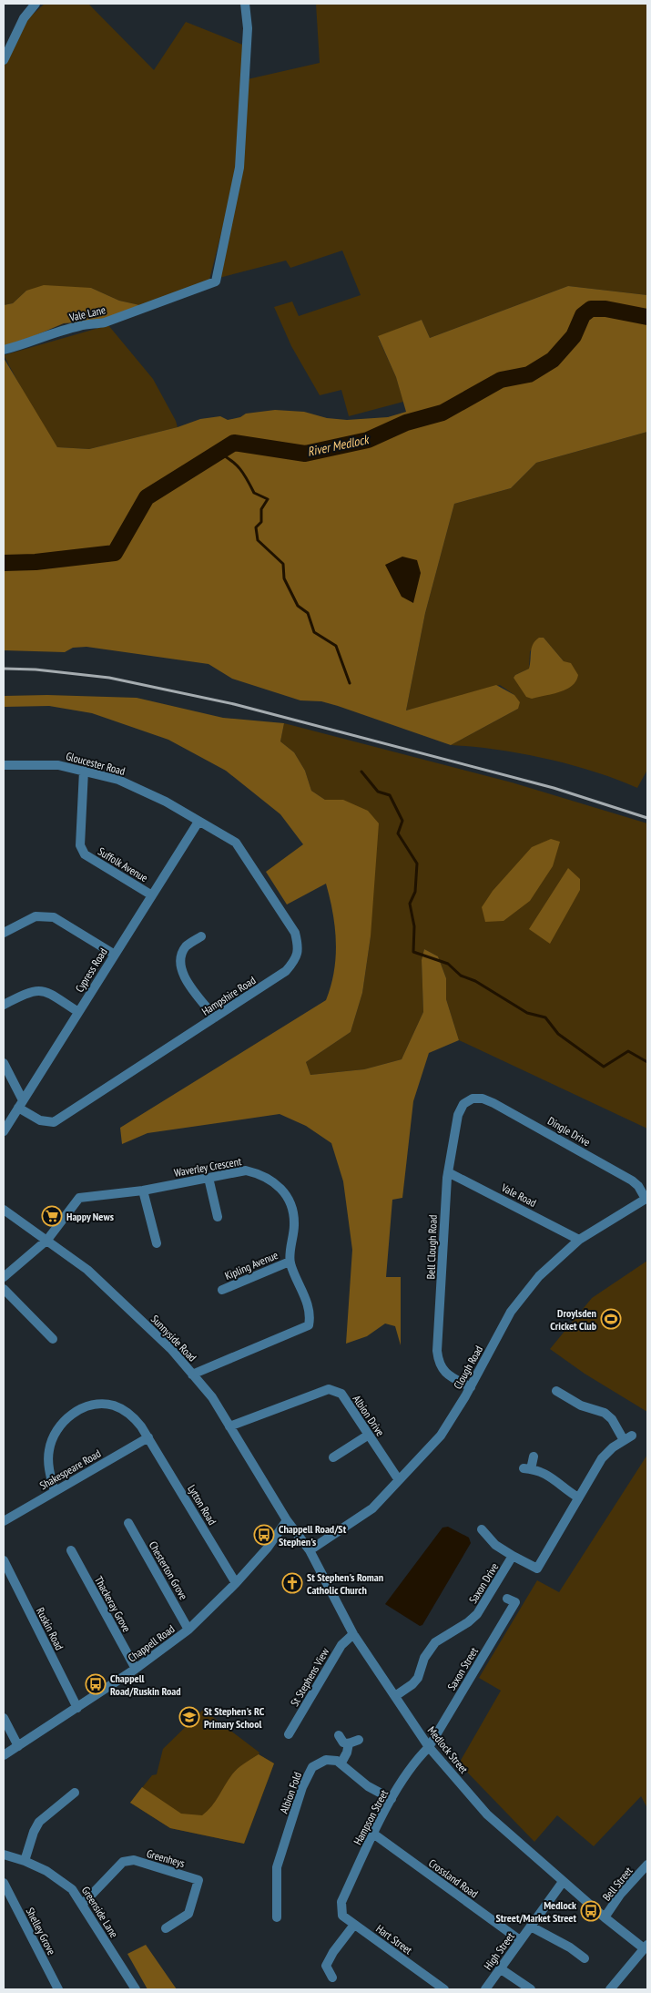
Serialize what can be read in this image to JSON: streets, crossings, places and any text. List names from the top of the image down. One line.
{"streets":{"street":["Vale Lane","Gloucester Road","Suffolk Avenue","Cypress Road","Hampshire Road","Dingle Drive","Waverley Crescent","Vale Road","Bell Clough Road","Kipling Avenue","Sunnyside Road","Clough Road","Albion Drive","Shakespeare Road","Lytton Road","Chesterton Grove","Saxon Drive","Thackeray Grove","Ruskin Road","Chappell Road","Saxon Street","St Stephens View","Medlock Street","Albion Fold","Hampson Street","Greenheys","Crossland Road","Bell Street","Greenside Lane","Shelley Grove","Hart Street","High Street"]},"crossings":[["Gloucester Road","Suffolk Avenue"],["Gloucester Road","Cypress Road"],["Gloucester Road","Hampshire Road"],["Suffolk Avenue","Cypress Road"],["Cypress Road","Hampshire Road"],["Dingle Drive","Bell Clough Road"],["Dingle Drive","Clough Road"],["Waverley Crescent","Kipling Avenue"],["Waverley Crescent","Sunnyside Road"],["Vale Road","Bell Clough Road"],["Vale Road","Clough Road"],["Bell Clough Road","Clough Road"],["Sunnyside Road","Albion Drive"],["Sunnyside Road","Chappell Road"],["Sunnyside Road","Medlock Street"],["Clough Road","Albion Drive"],["Clough Road","Medlock Street"],["Shakespeare Road","Lytton Road"],["Lytton Road","Chappell Road"],["Chesterton Grove","Chappell Road"],["Saxon Drive","Medlock Street"],["Thackeray Grove","Chappell Road"],["Ruskin Road","Chappell Road"],["Chappell Road","Medlock Street"],["Saxon Street","Medlock Street"],["Saxon Street","Hampson Street"],["St Stephens View","Medlock Street"],["Medlock Street","Hampson Street"],["Medlock Street","Bell Street"],["Medlock Street","High Street"],["Hampson Street","Crossland Road"],["Hampson Street","Hart Street"],["Greenheys","Greenside Lane"],["Crossland Road","High Street"]],"water":["River Medlock"],"places":{"supermarket":["Happy News"],"sports":["Droylsden Cricket Club"],"bus stop":["Chappell Road/St Stephen's","Chappell Road/Ruskin Road","Medlock Street/Market Street"],"church":["St Stephen's Roman Catholic Church"],"school or university":["St Stephen's RC Primary School"]}}
